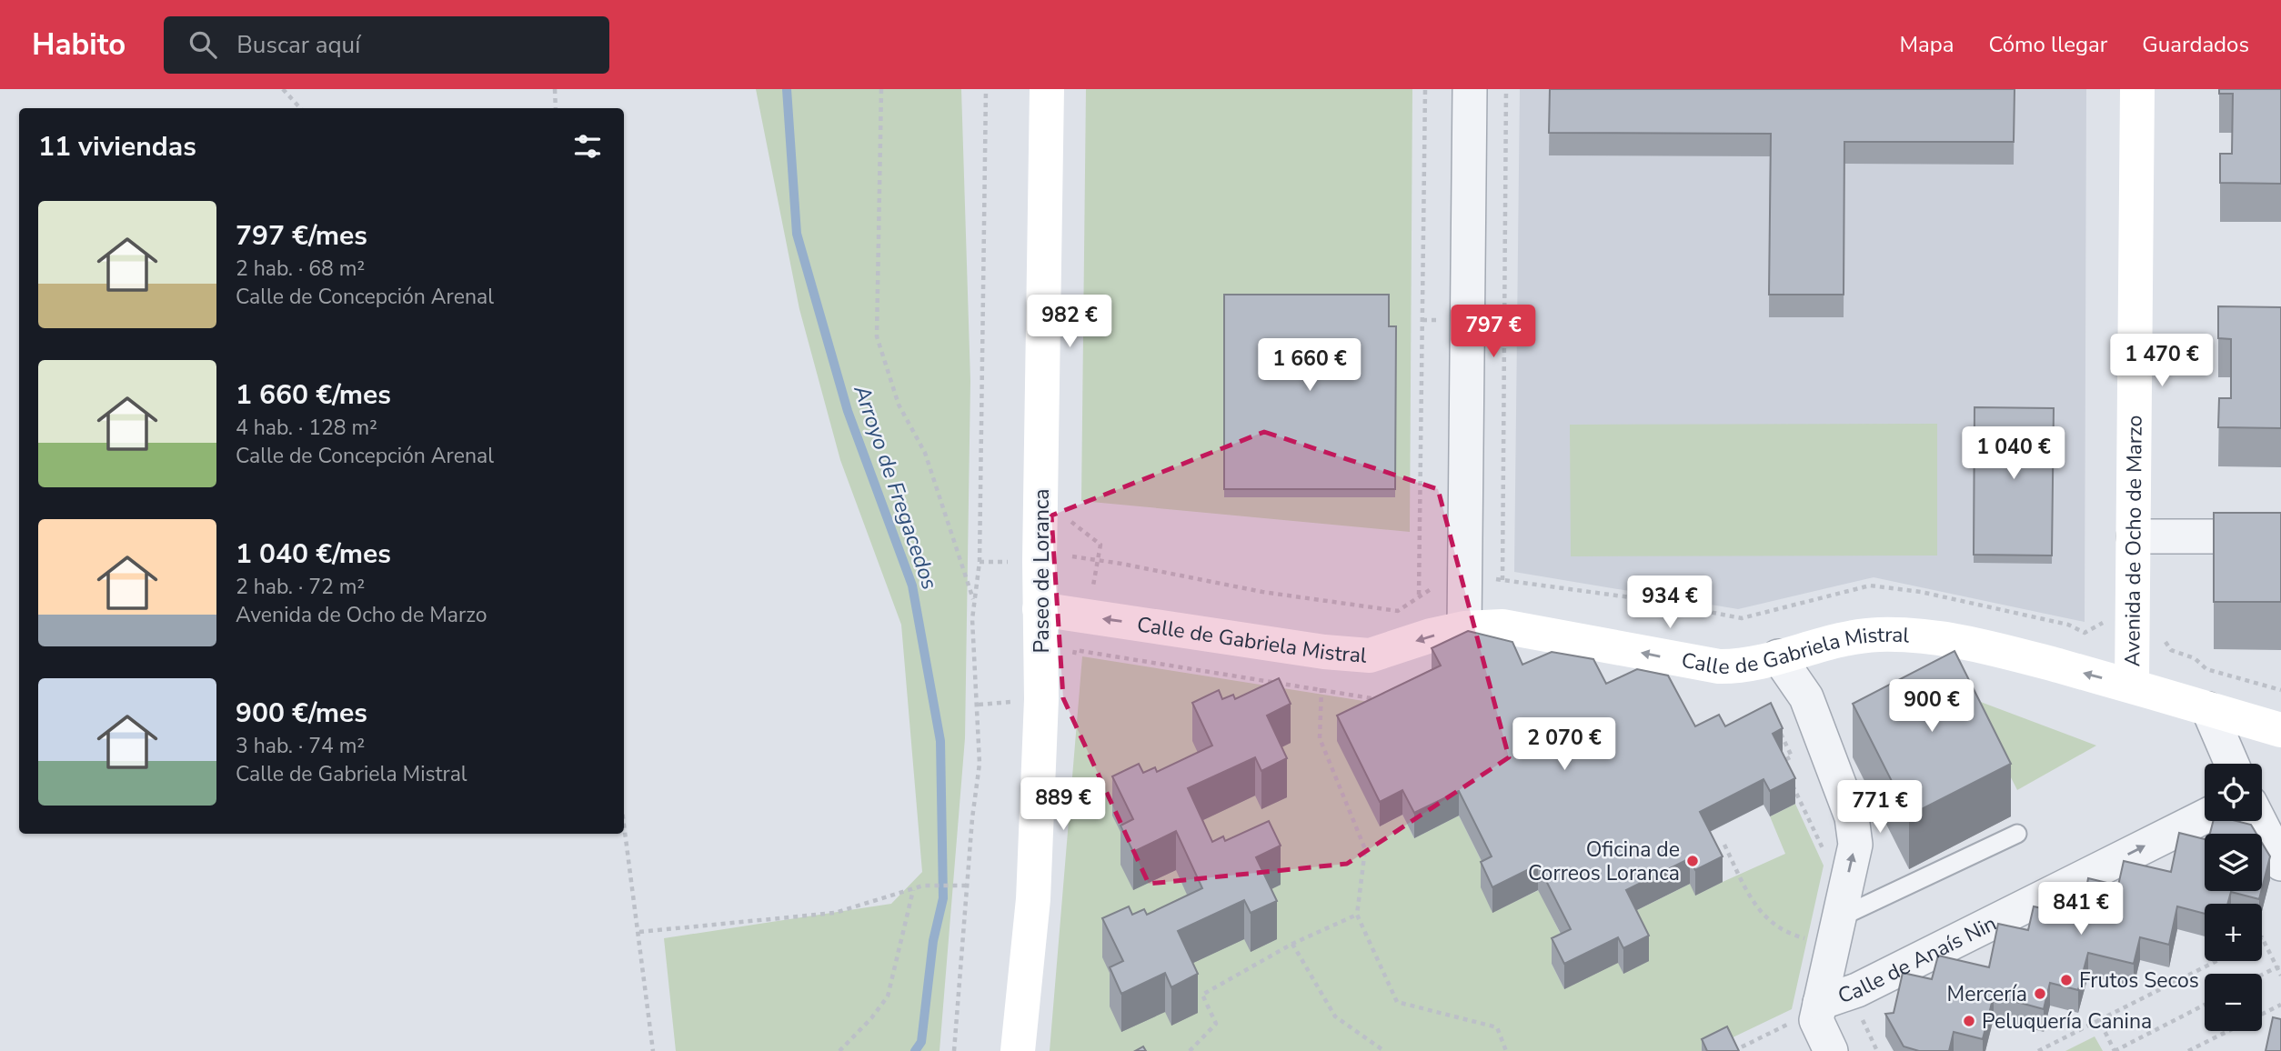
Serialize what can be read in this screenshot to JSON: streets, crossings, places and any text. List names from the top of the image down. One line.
{"streets":{"street":["Avenida de Ocho de Marzo","Paseo de Loranca","Calle de Gabriela Mistral","Calle de Anaís Nin"]},"crossings":[["Avenida de Ocho de Marzo","Calle de Gabriela Mistral"],["Paseo de Loranca","Calle de Gabriela Mistral"],["Calle de Gabriela Mistral","Calle de Anaís Nin"]],"one_way":["Calle de Gabriela Mistral"],"water":["Arroyo de Fregacedos"],"places":["Oficina de Correos Loranca","Frutos Secos","Mercería","Peluquería Canina"],"page":{"header":"Habito","search":"Buscar aquí","nav":["Mapa","Cómo llegar","Guardados"],"heading":"11 viviendas","list":[{"name":"797 €/mes","note":"2 hab. · 68 m² · Calle de Concepción Arenal"},{"name":"1 660 €/mes","note":"4 hab. · 128 m² · Calle de Concepción Arenal"},{"name":"1 040 €/mes","note":"2 hab. · 72 m² · Avenida de Ocho de Marzo"},{"name":"900 €/mes","note":"3 hab. · 74 m² · Calle de Gabriela Mistral"}],"price":["982 €","797 €","1 470 €","1 660 €","1 040 €","934 €","900 €","2 070 €","889 €","771 €","841 €"],"map_buttons":["+","−"]}}
